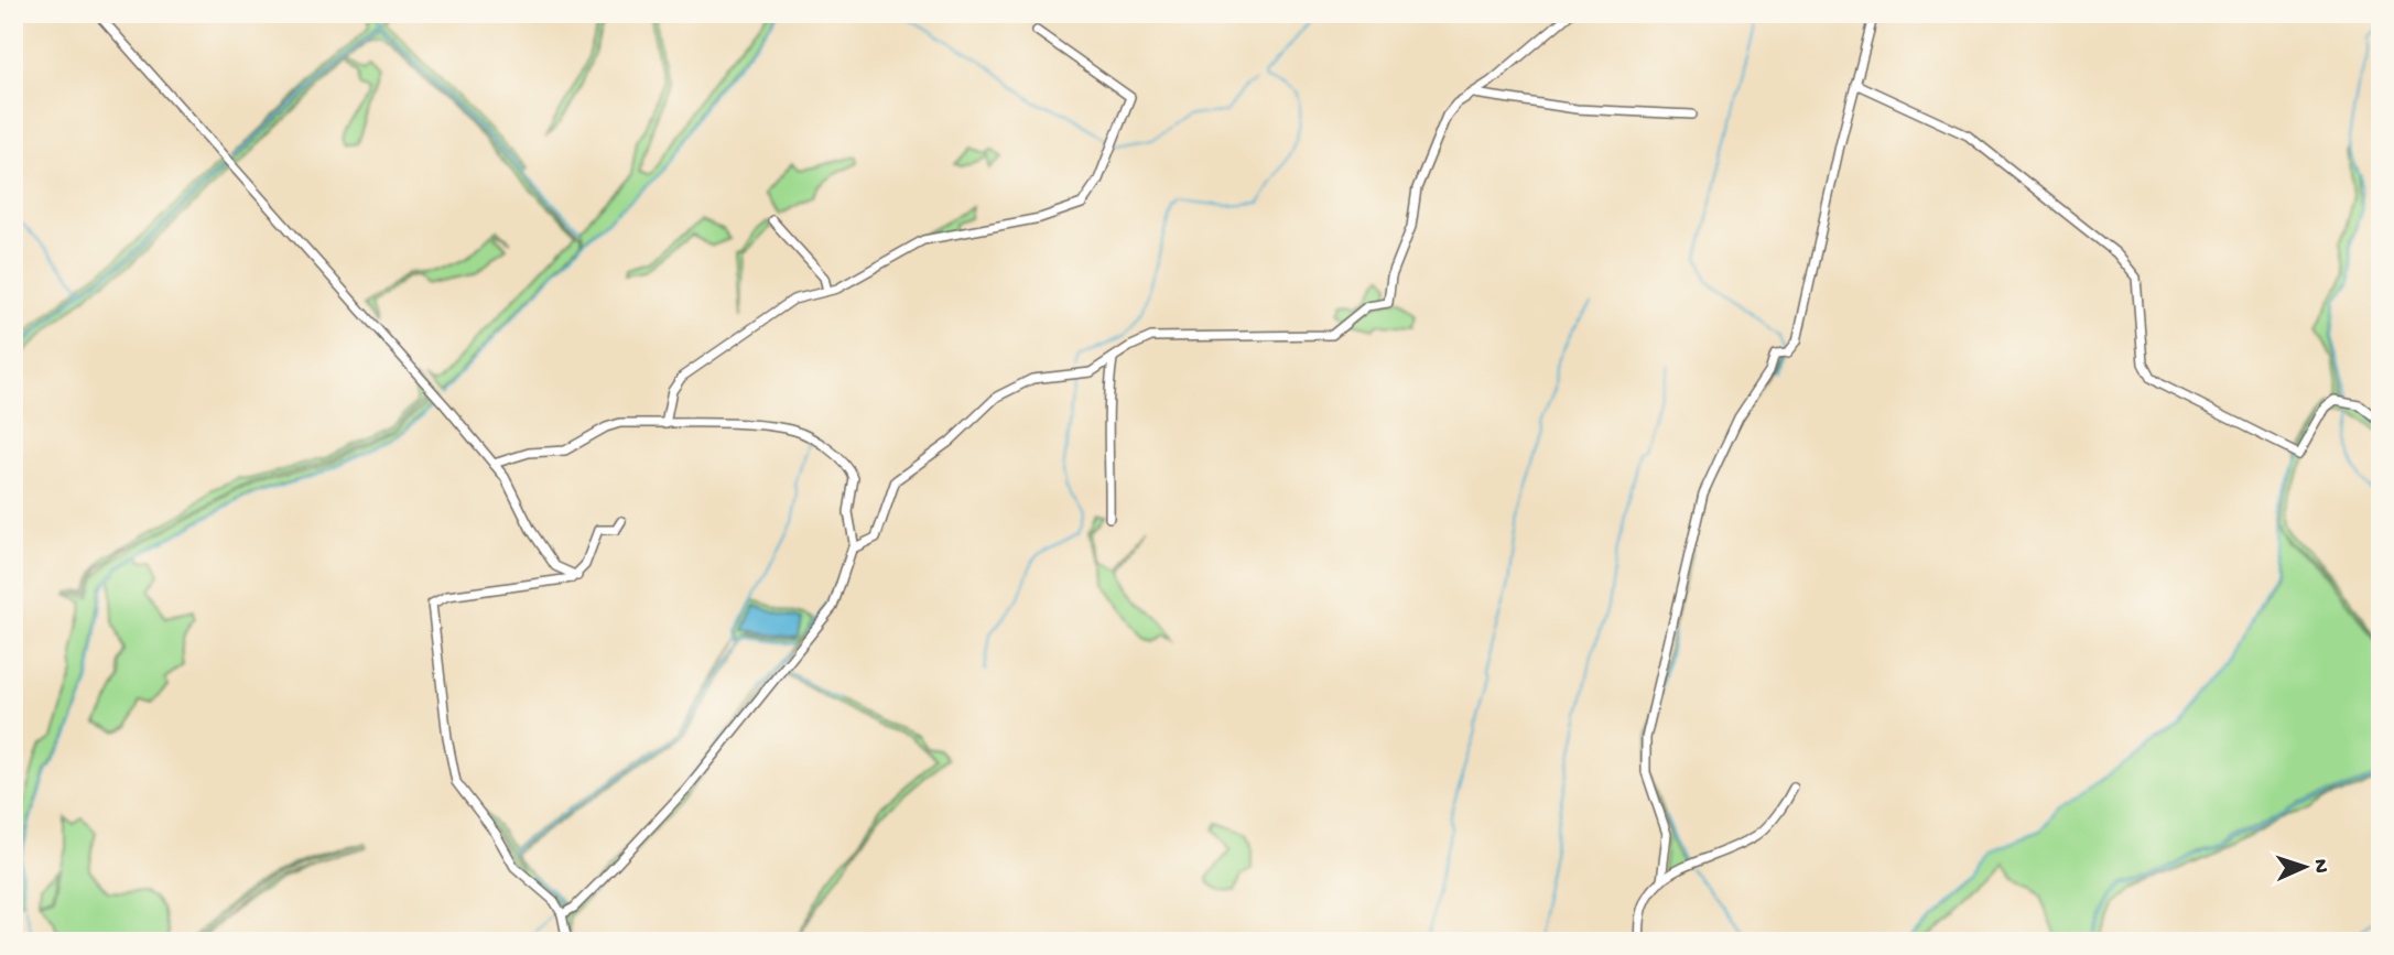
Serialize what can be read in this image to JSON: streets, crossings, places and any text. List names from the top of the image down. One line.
{"north":"right"}
